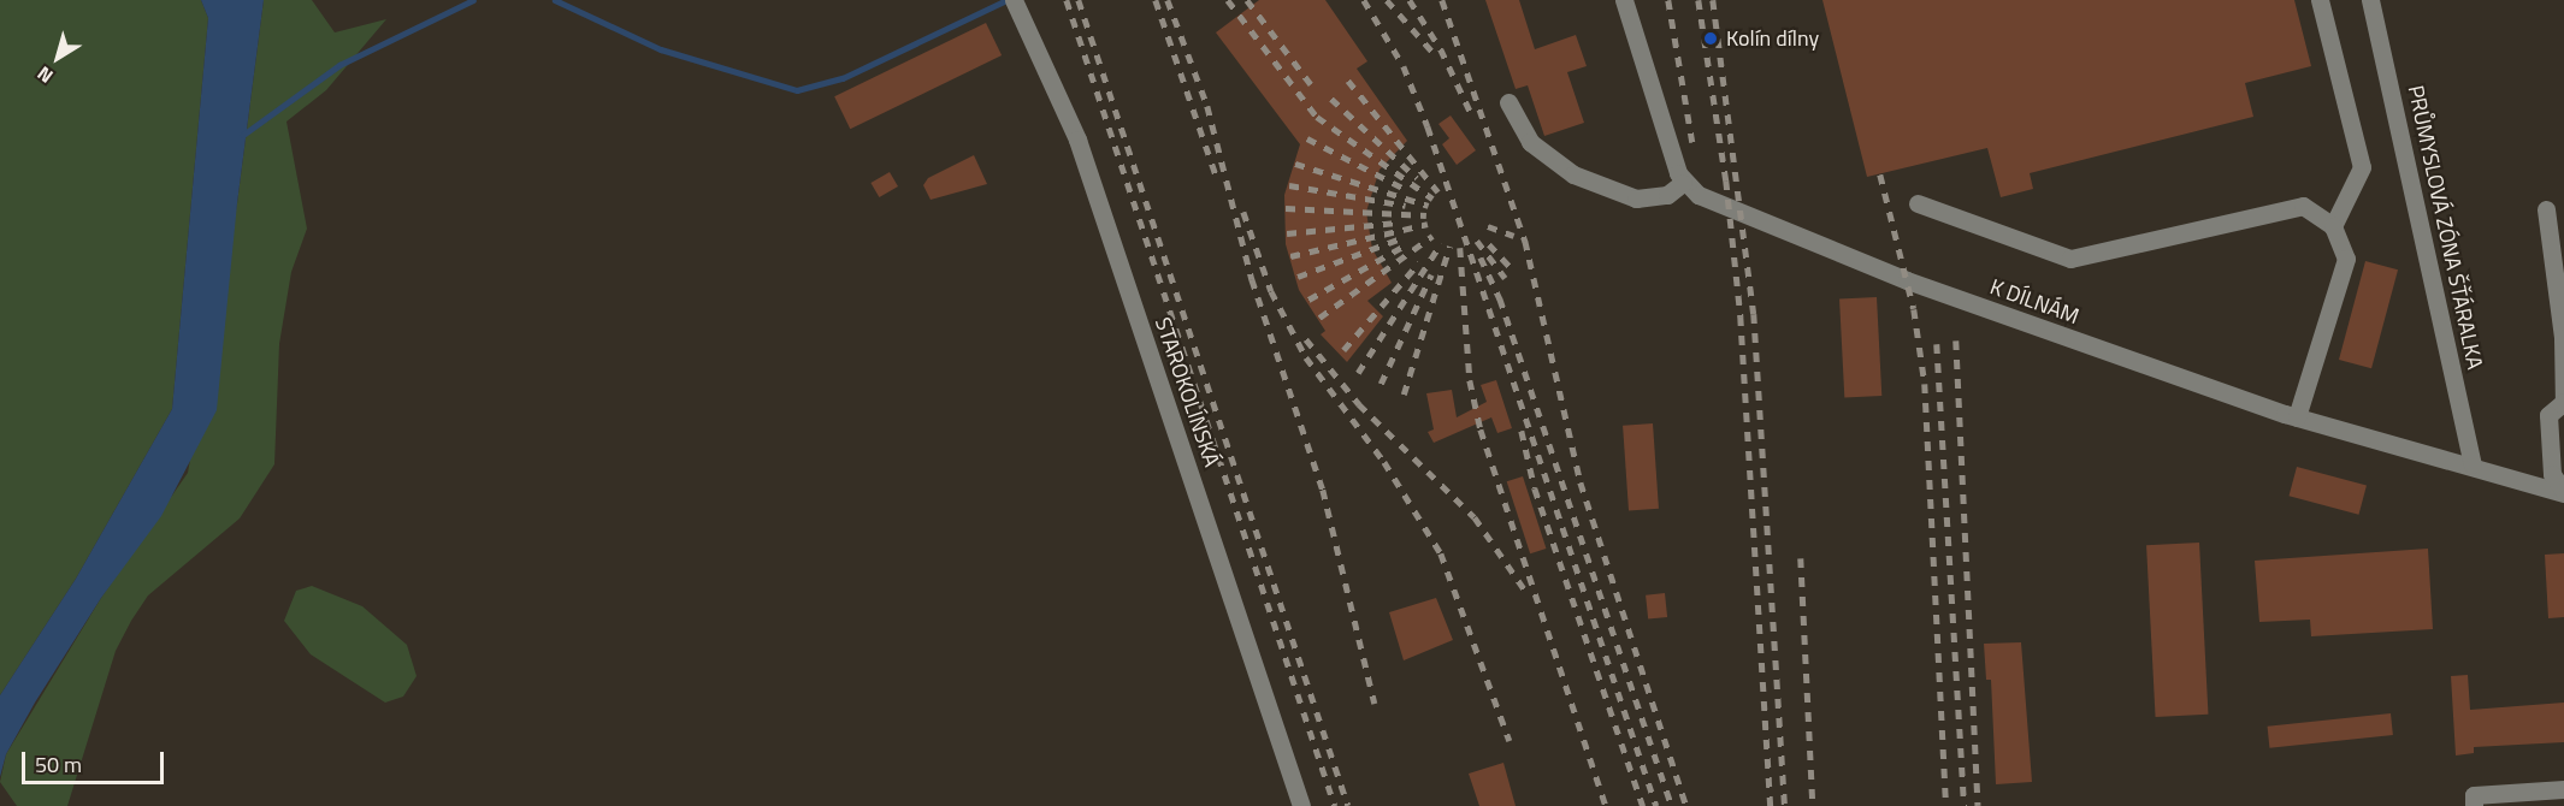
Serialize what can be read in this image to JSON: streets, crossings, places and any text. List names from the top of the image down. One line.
{"streets":{"street":["PRŮMYSLOVÁ ZÓNA ŠŤÁRALKA","K DÍLNÁM","STAROKOLÍNSKÁ"]},"crossings":[["PRŮMYSLOVÁ ZÓNA ŠŤÁRALKA","K DÍLNÁM"]],"places":["Kolín dílny"],"scale_bar":"50 m","north":"bottom left"}
